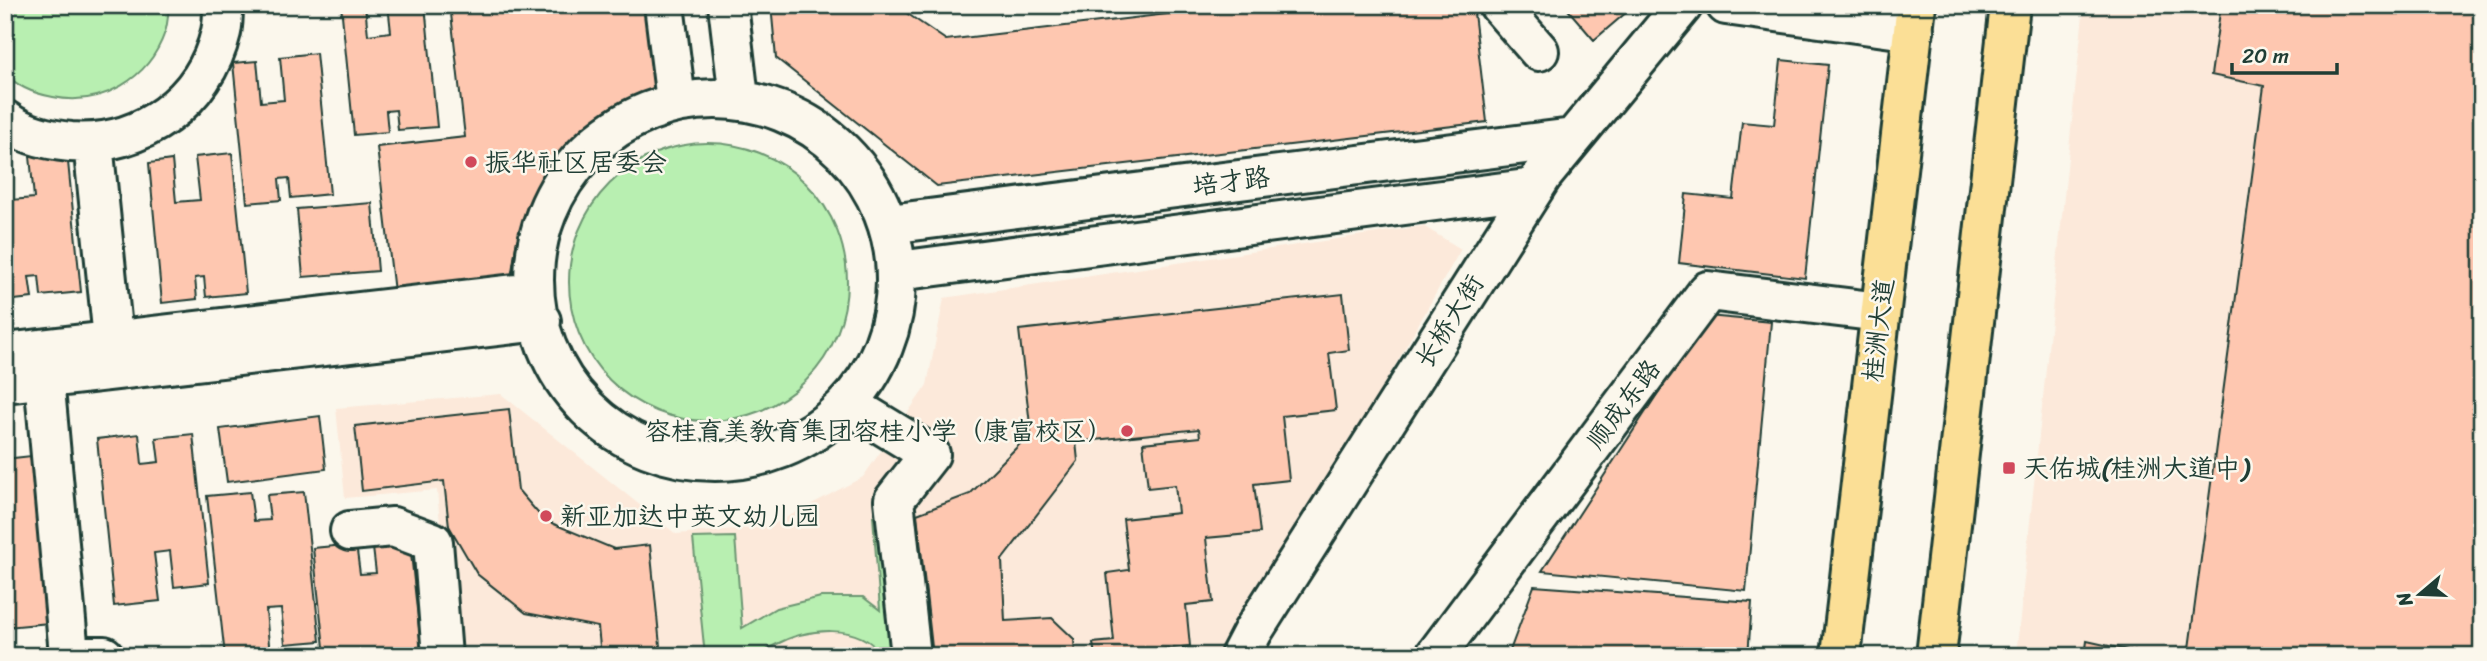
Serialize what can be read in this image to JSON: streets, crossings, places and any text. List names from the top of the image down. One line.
{"streets":{"main road":["桂洲大道"],"street":["培才路","长桥大街","顺成东路"]},"crossings":[["培才路","长桥大街"],["桂洲大道","顺成东路"]],"places":{"other":["振华社区居委会","容桂育美教育集团容桂小学（康富校区）","新亚加达中英文幼儿园"],"transit":["天佑城(桂洲大道中)"]},"scale_bar":"20 m","north":"left"}
